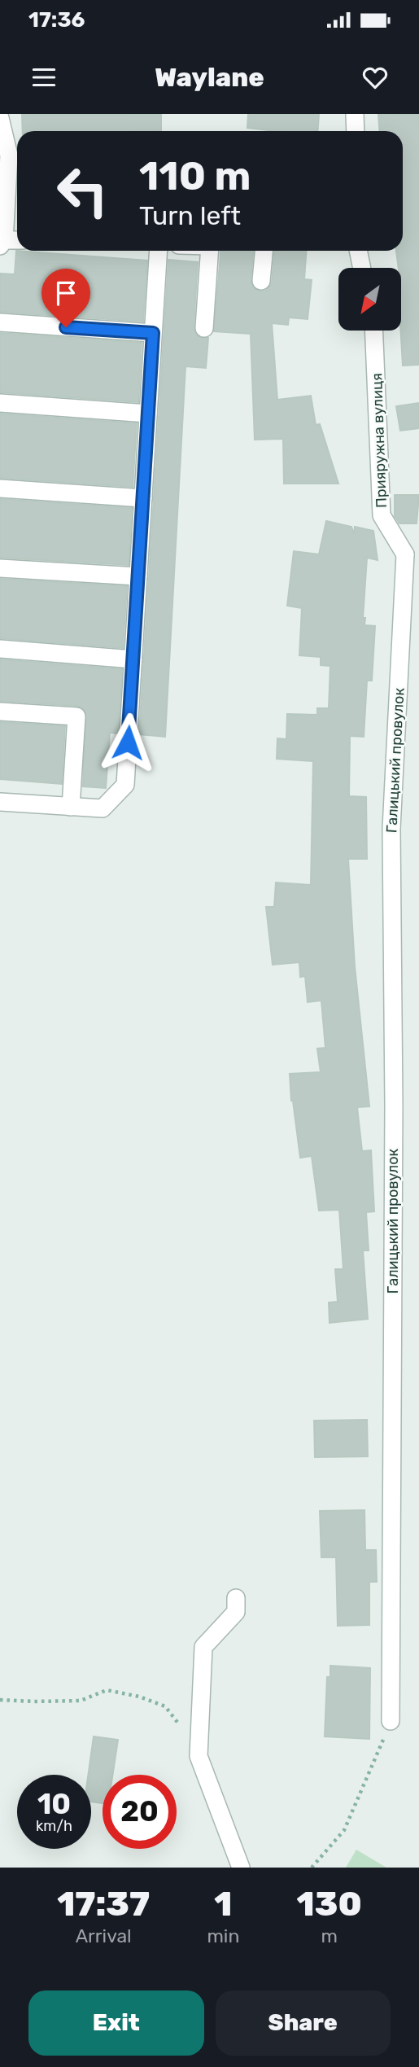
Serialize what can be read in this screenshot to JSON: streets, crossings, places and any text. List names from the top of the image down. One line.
{"streets":{"street":["Прияружна вулиця","Галицький провулок"]},"crossings":[["Прияружна вулиця","Галицький провулок"]],"north":"bottom left","page":{"status":"17:36","header":"Waylane","turn":["110 m","Turn left"],"speed":"10 km/h","limit":"20","eta":["17:37","Arrival","1","min","130","m"],"buttons":["Exit","Share"]}}
